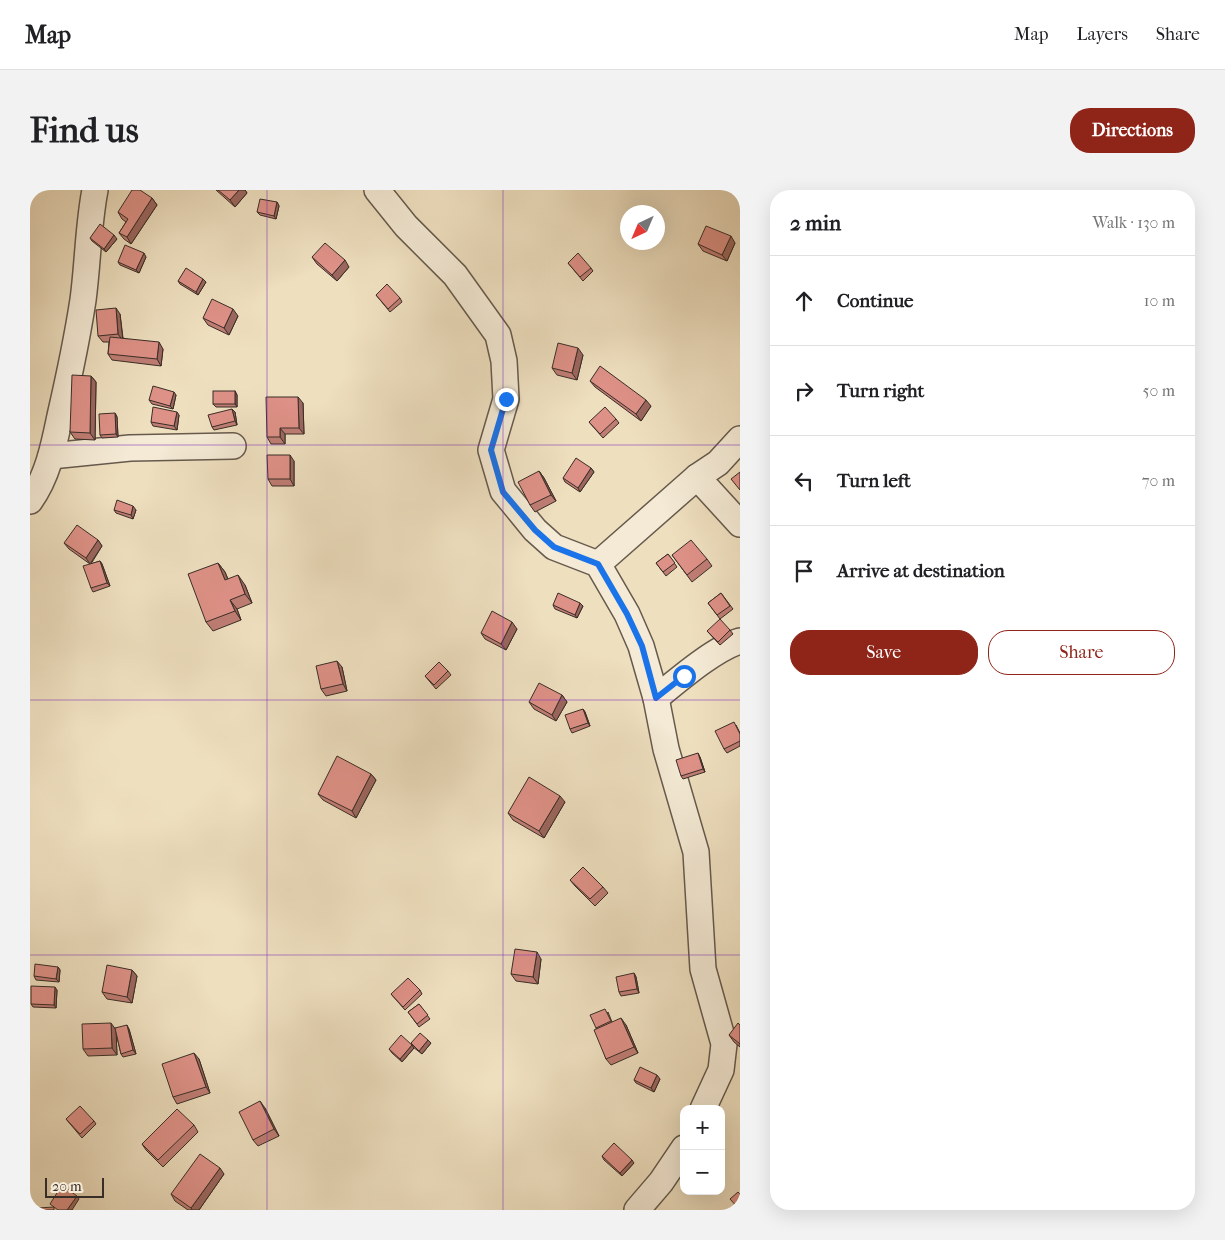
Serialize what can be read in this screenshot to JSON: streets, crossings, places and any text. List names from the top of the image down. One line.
{"scale_bar":"20 m","north":"bottom left","page":{"header":"Map","nav":["Map","Layers","Share"],"buttons":["Directions",["Save","Share"]],"title":"Find us","heading":["2 min","Walk · 130 m"],"list":[["Continue","10 m"],["Turn right","50 m"],["Turn left","70 m"],"Arrive at destination"],"map_buttons":["+","−"],"scale":"20 m"}}
